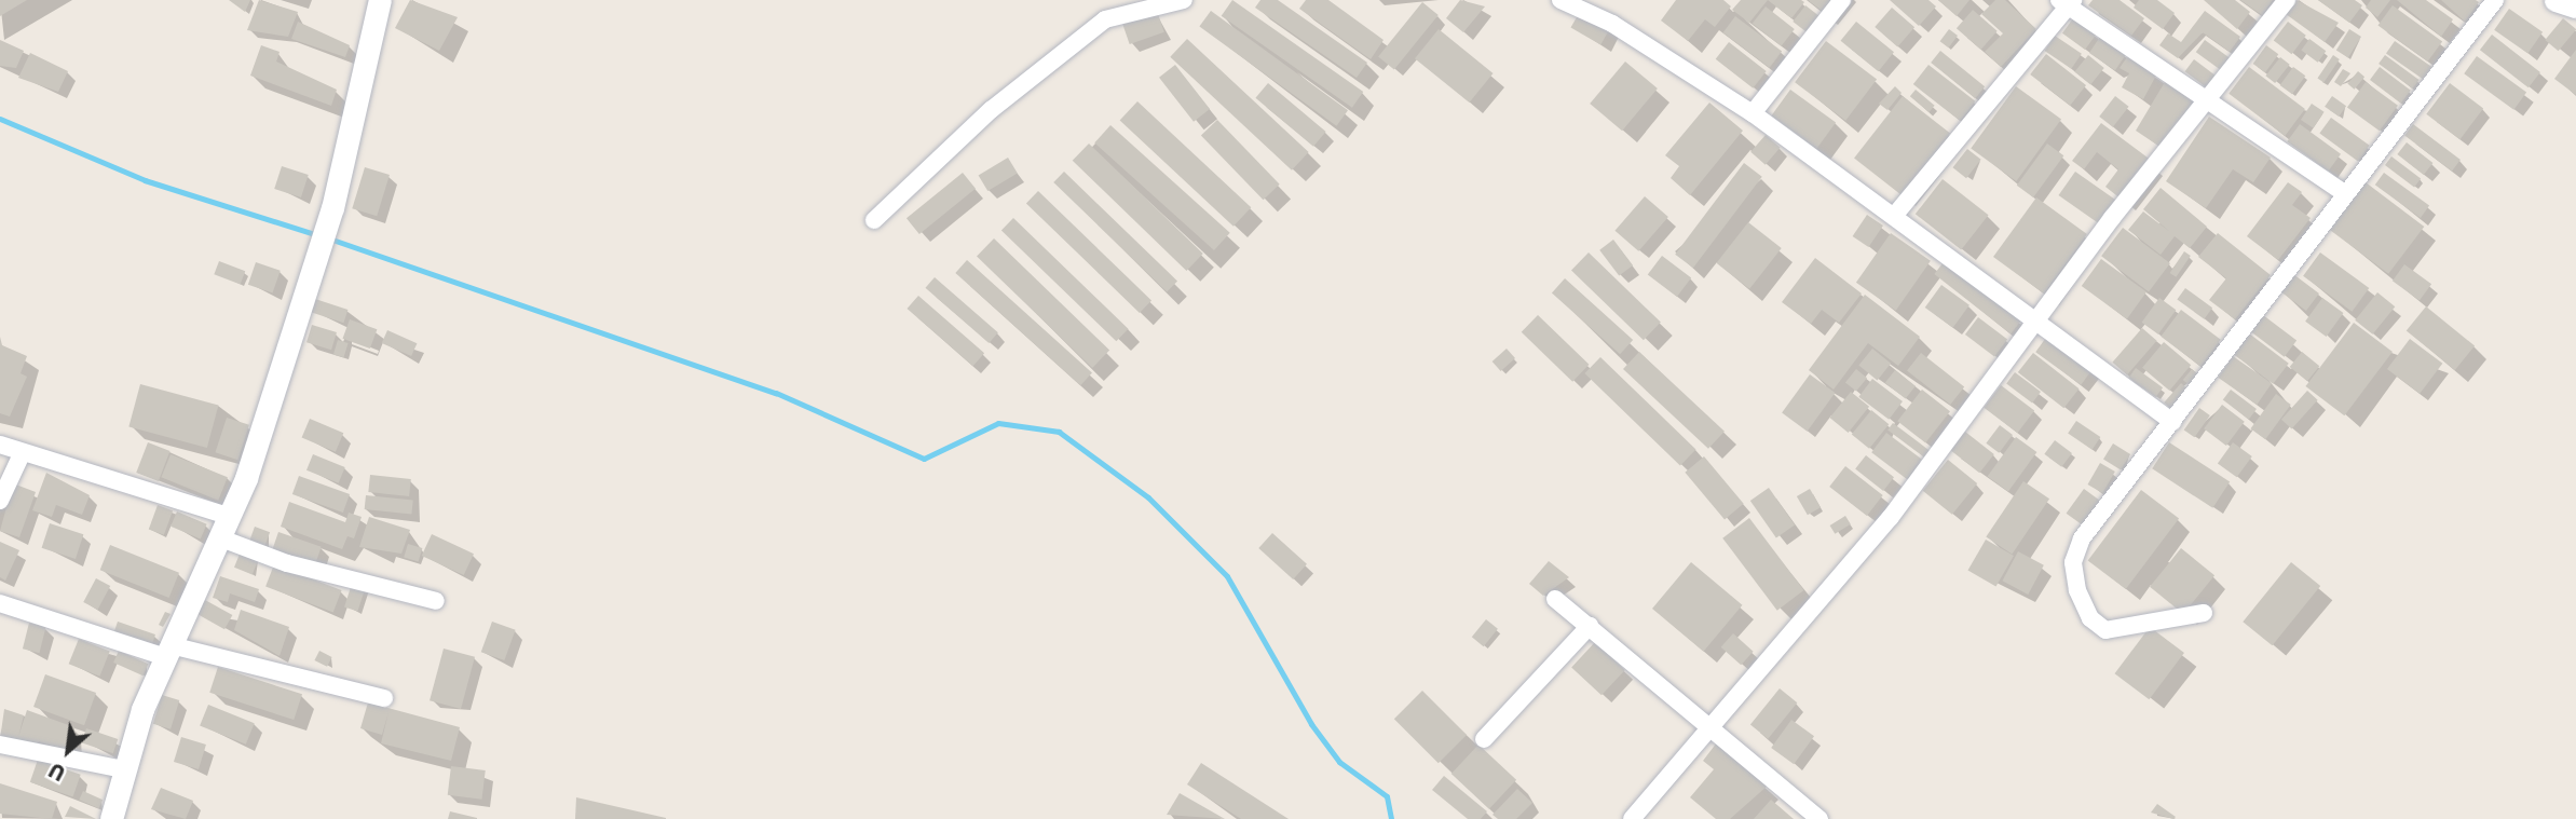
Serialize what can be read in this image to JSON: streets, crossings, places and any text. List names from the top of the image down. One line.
{"north":"bottom left"}
